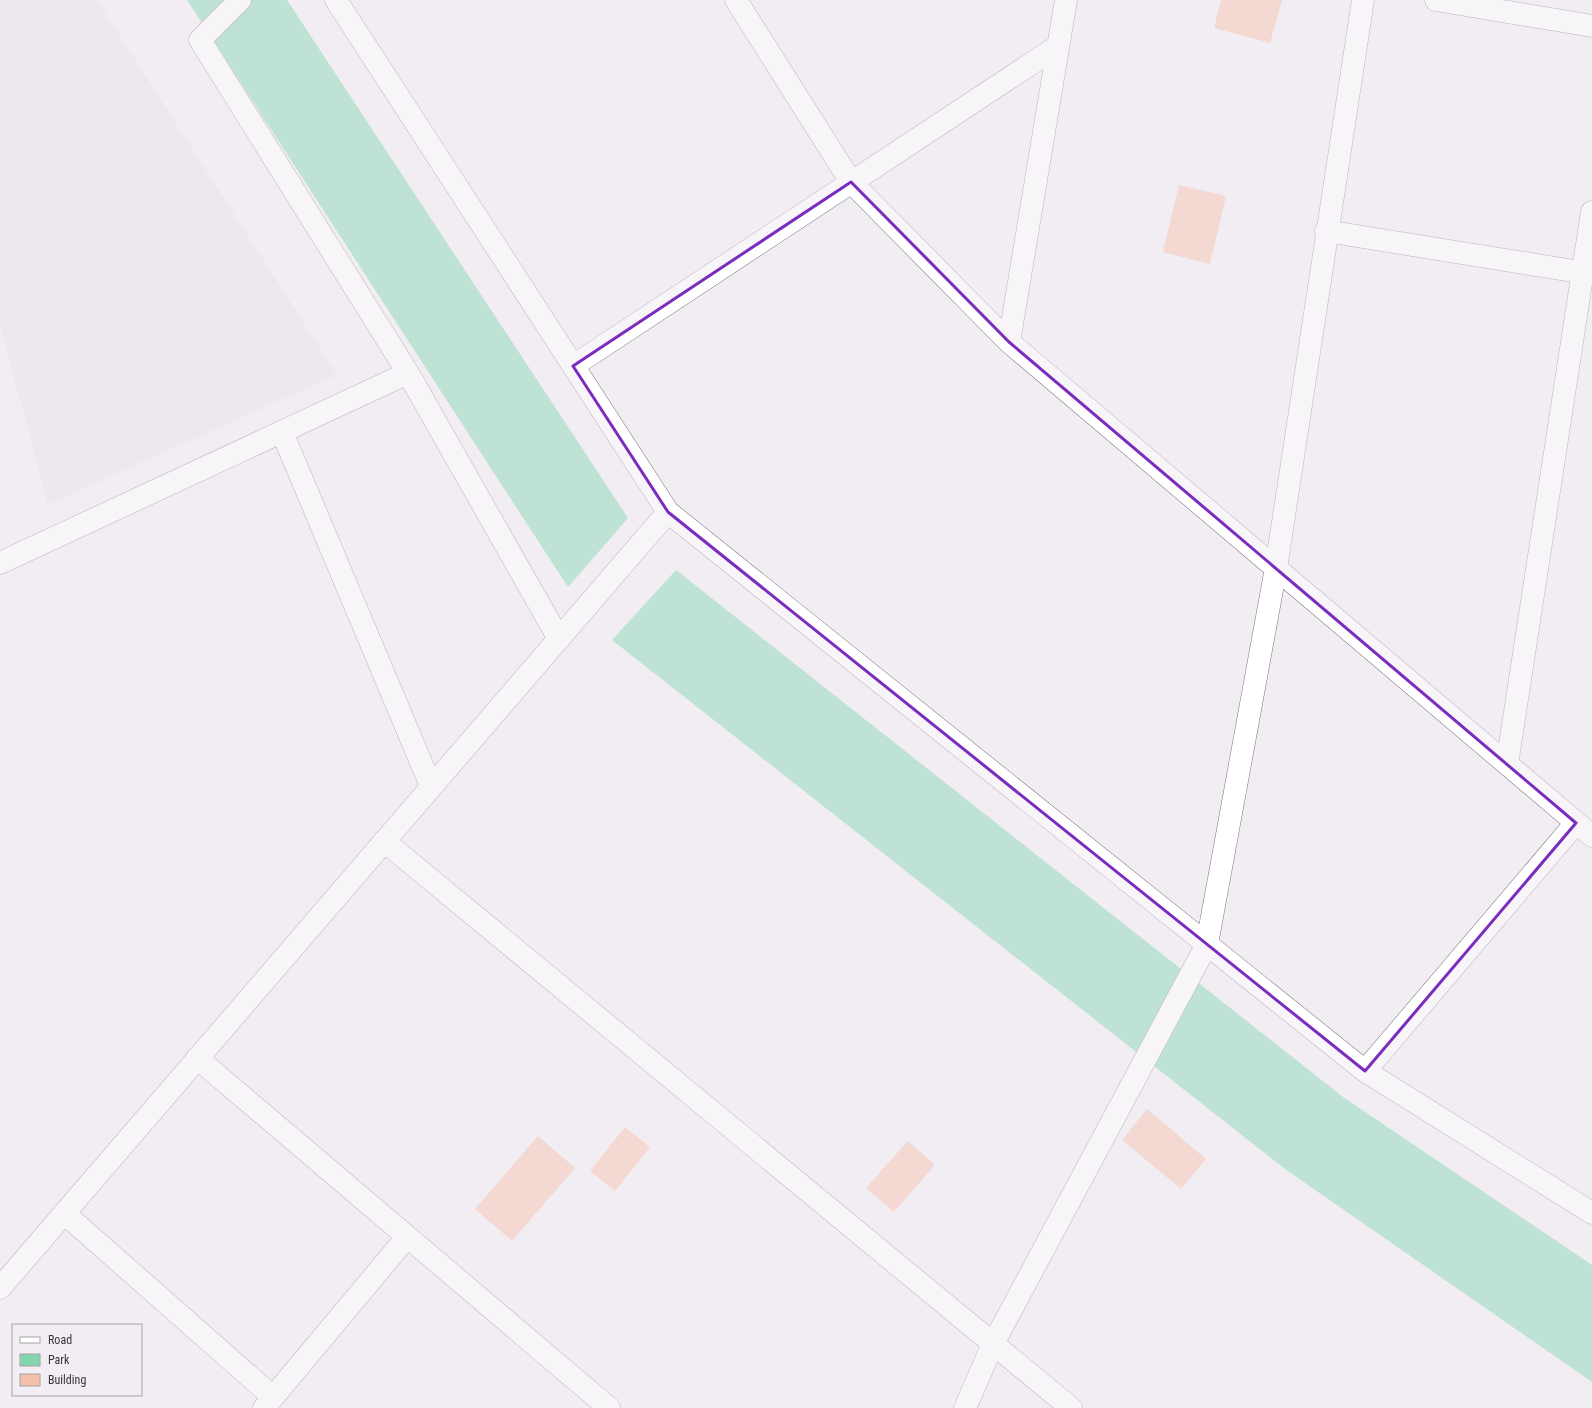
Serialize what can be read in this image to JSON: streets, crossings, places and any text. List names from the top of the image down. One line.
{"legend":["Road","Park","Building"]}
